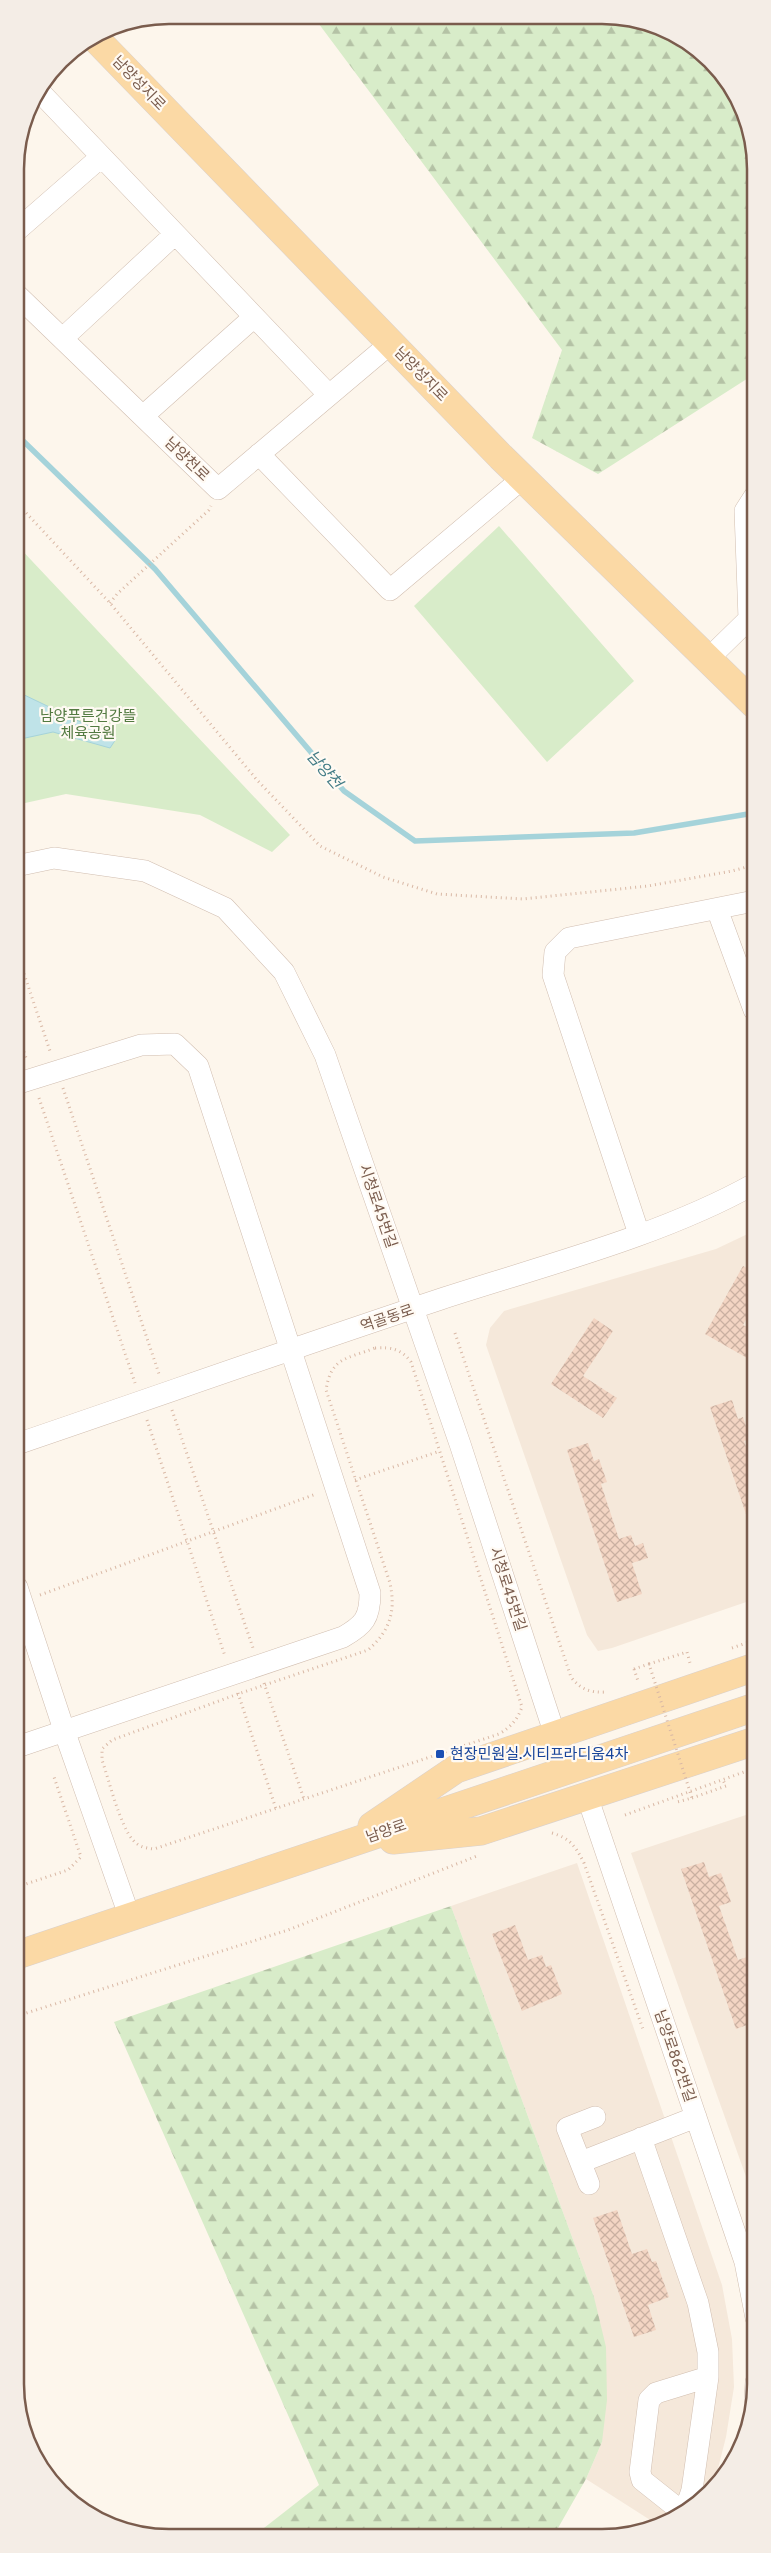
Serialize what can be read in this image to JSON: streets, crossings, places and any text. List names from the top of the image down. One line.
{"streets":{"main road":["남양성지로","남양로"],"street":["남양천로","시청로45번길","역골동로","남양로862번길"]},"crossings":[["남양성지로","남양천로"],["시청로45번길","역골동로"]],"water":["남양천"],"parks":["남양푸른건강뜰 체육공원"],"places":{"transit":["현장민원실.시티프라디움4차"]}}
